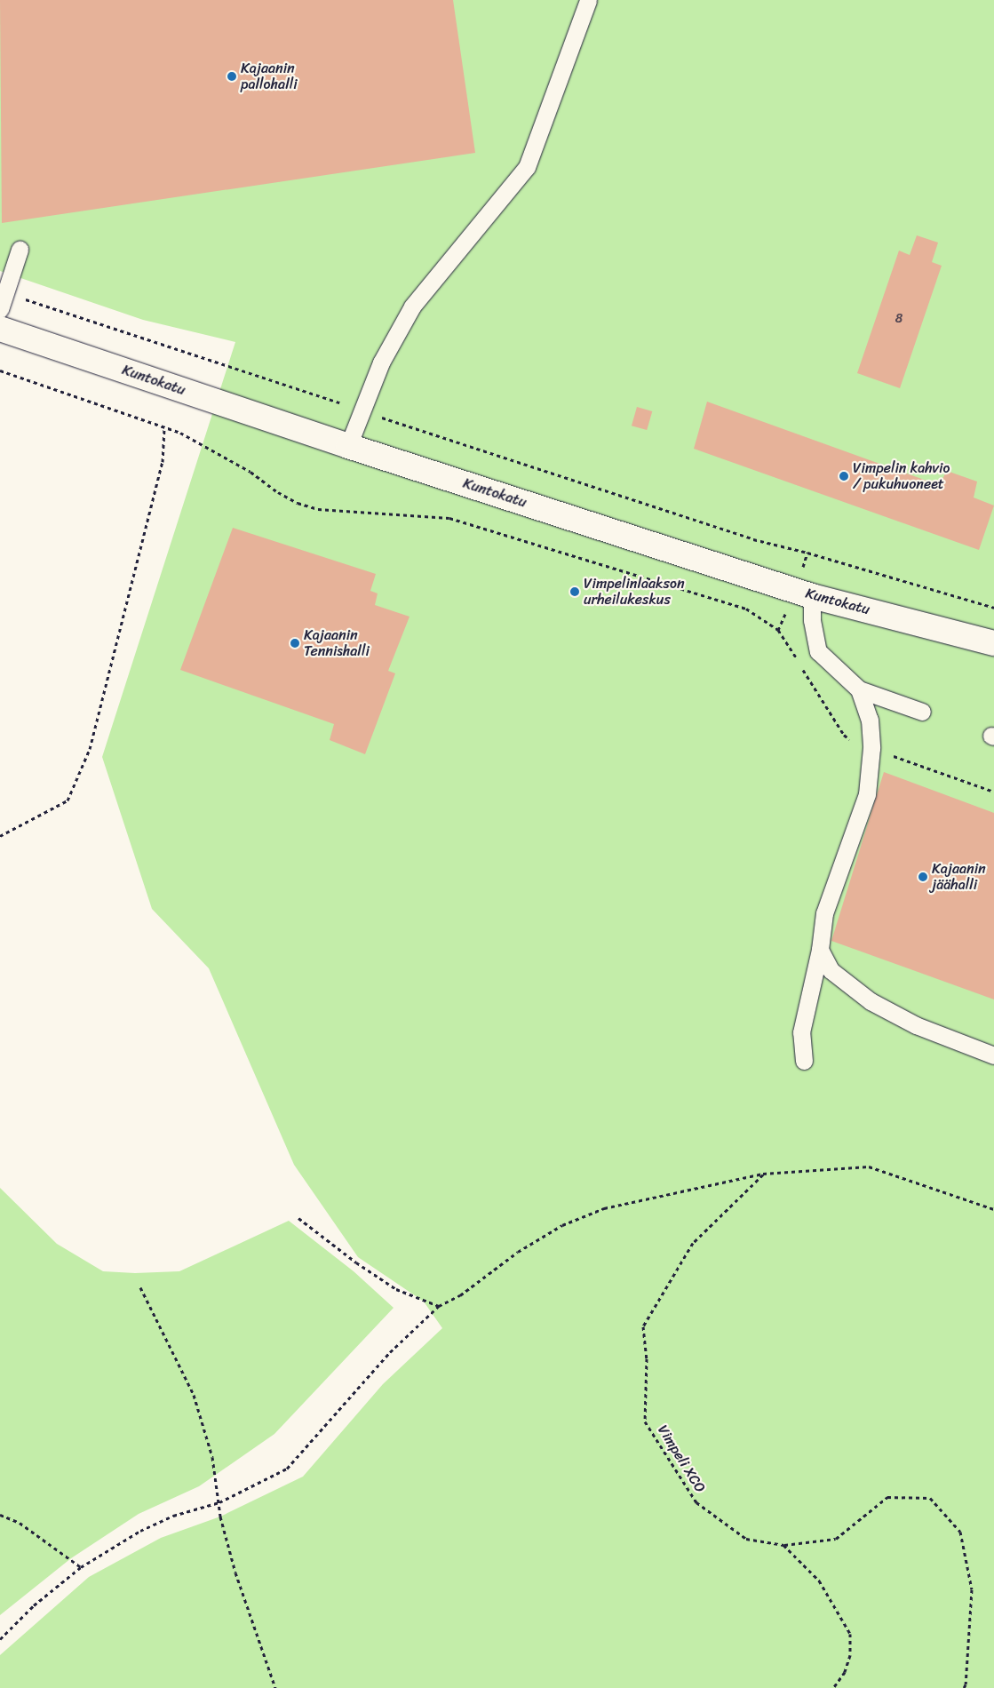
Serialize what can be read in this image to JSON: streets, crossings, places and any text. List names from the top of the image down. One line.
{"streets":{"street":["Kuntokatu"],"path":["Vimpeli XCO"]},"places":["Kajaanin pallohalli","Vimpelin kahvio / pukuhuoneet","Vimpelinlaakson urheilukeskus","Kajaanin Tennishalli","Kajaanin jäähalli"],"house_numbers":["8"]}
